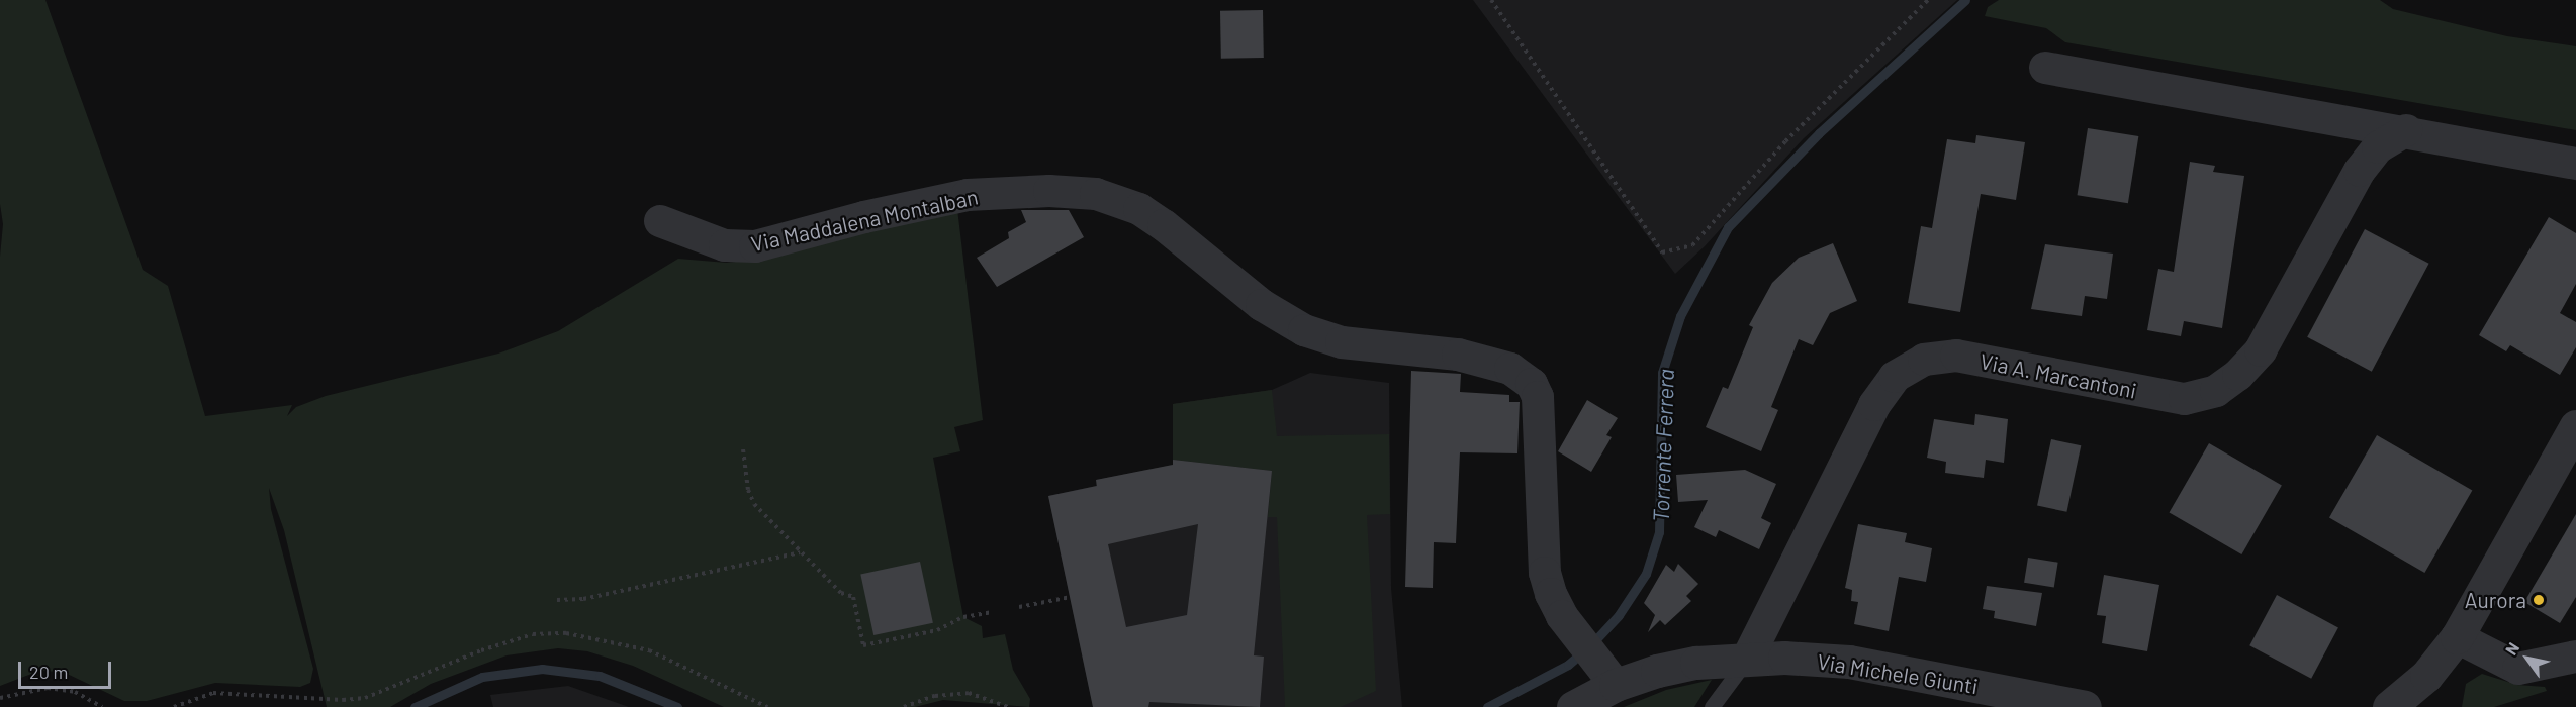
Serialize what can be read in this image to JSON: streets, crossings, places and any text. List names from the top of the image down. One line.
{"streets":{"street":["Via Maddalena Montalban","Via A. Marcantoni","Via Michele Giunti"]},"crossings":[["Via Maddalena Montalban","Via Michele Giunti"],["Via A. Marcantoni","Via Michele Giunti"]],"water":["Torrente Ferrera"],"places":["Aurora"],"scale_bar":"20 m","north":"top left"}
